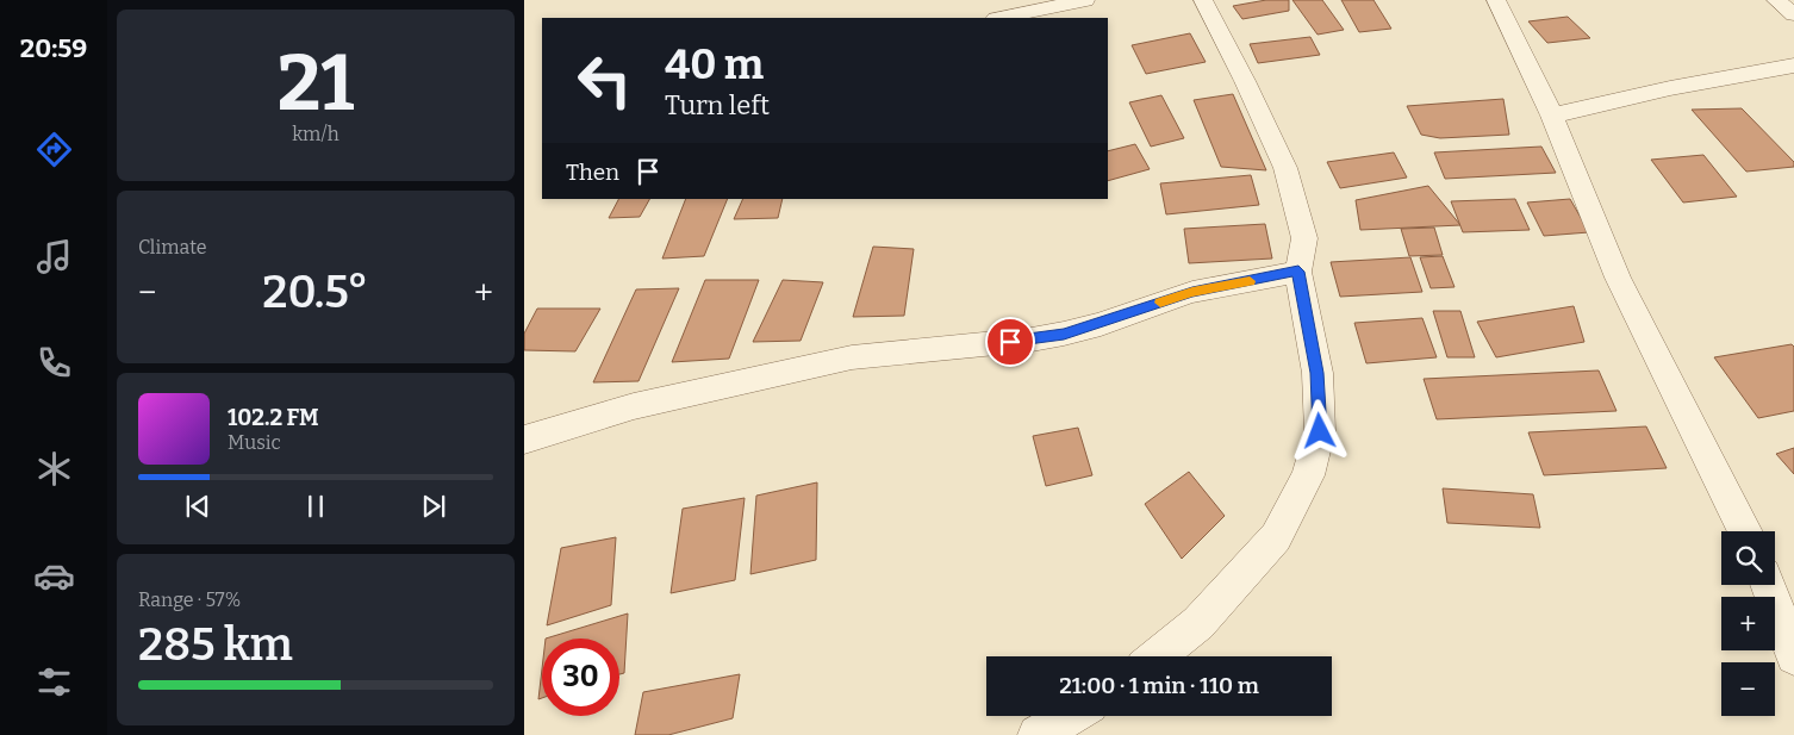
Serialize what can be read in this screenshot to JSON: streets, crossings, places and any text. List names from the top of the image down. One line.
{"page":{"tabs":"20:59","tile":[["21","km/h"],"Climate",["Range · 57%","285 km"]],"turn":["40 m","Turn left"],"then":"Then","heat":["−","20.5°","+"],"song":["102.2 FM","Music"],"map_buttons":["+","−"],"limit":"30","trip":"21:00 · 1 min · 110 m"}}
